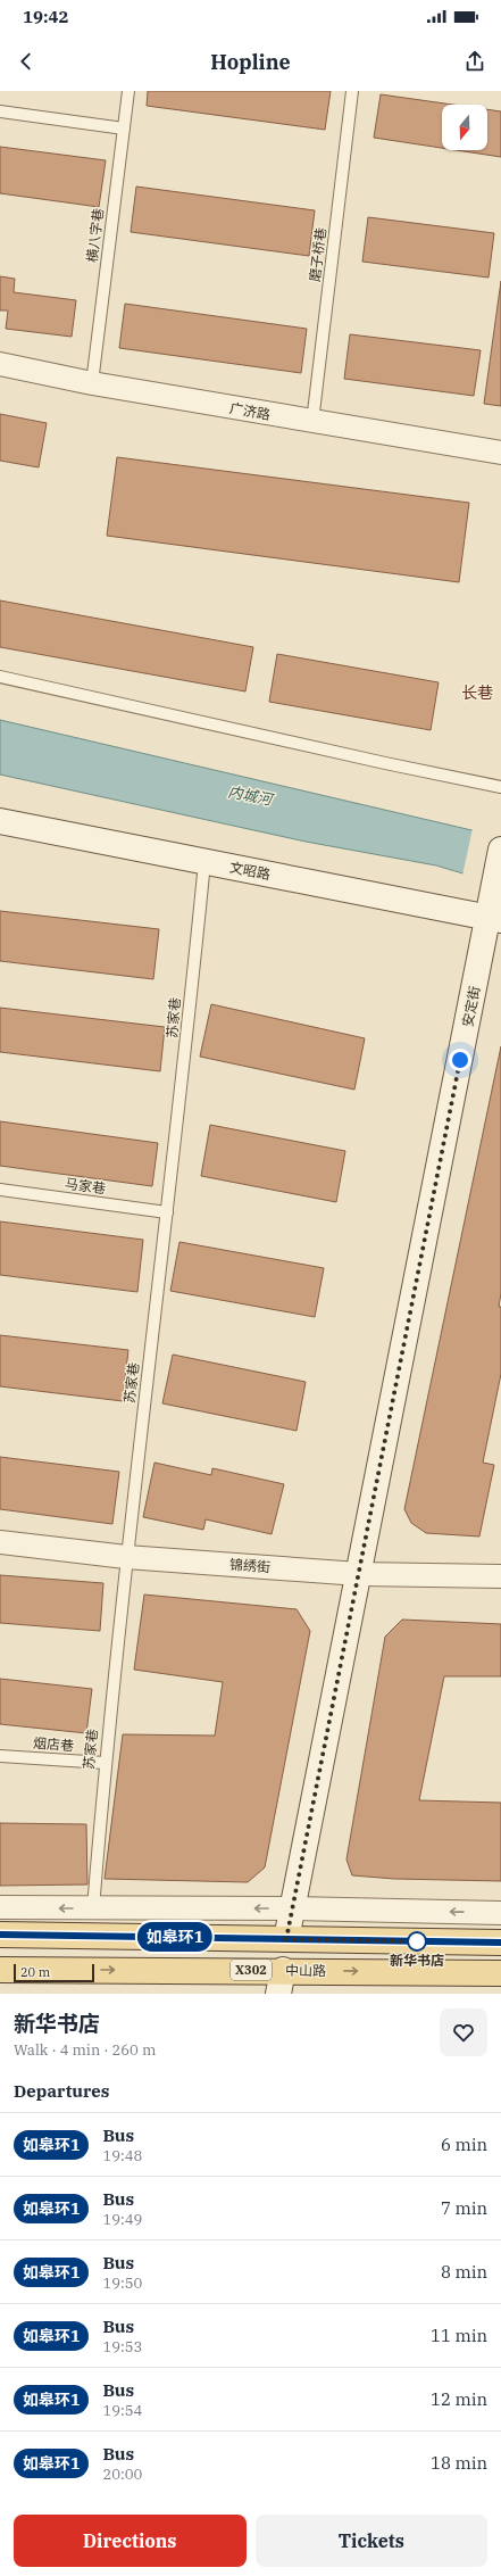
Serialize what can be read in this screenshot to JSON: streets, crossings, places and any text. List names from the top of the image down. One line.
{"streets":{"main road":["X302","中山路"],"street":["广济路","文昭路","安定街","锦绣街"],"lane":["横八字巷","磨子桥巷","苏家巷","马家巷","烟店巷"]},"crossings":[["横八字巷","广济路"],["磨子桥巷","广济路"],["文昭路","安定街"],["文昭路","苏家巷"],["安定街","锦绣街"],["苏家巷","马家巷"],["苏家巷","锦绣街"],["苏家巷","烟店巷"]],"districts":["长巷"],"water":["内城河"],"places":["新华书店"],"lines":["bus line 如皋环1"],"scale_bar":"20 m","north":"bottom","page":{"status":"19:42","header":"Hopline","on_map":"如皋环1","scale":"20 m","heading":[["新华书店","Walk · 4 min · 260 m"],"Departures"],"list":[{"mark":"如皋环1","name":"Bus","note":"19:48","value":"6 min"},{"mark":"如皋环1","name":"Bus","note":"19:49","value":"7 min"},{"mark":"如皋环1","name":"Bus","note":"19:50","value":"8 min"},{"mark":"如皋环1","name":"Bus","note":"19:53","value":"11 min"},{"mark":"如皋环1","name":"Bus","note":"19:54","value":"12 min"},{"mark":"如皋环1","name":"Bus","note":"20:00","value":"18 min"}],"buttons":["Directions","Tickets"]}}
